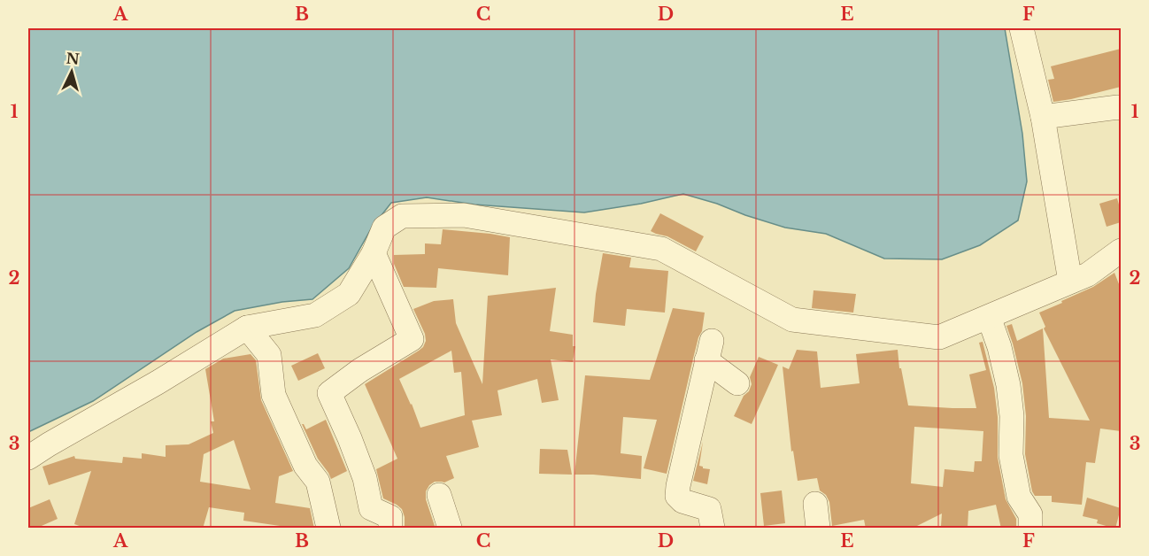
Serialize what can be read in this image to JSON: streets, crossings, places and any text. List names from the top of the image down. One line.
{"north":"top","grid":{"columns":["A","B","C","D","E","F"],"rows":["1","2","3"]}}
